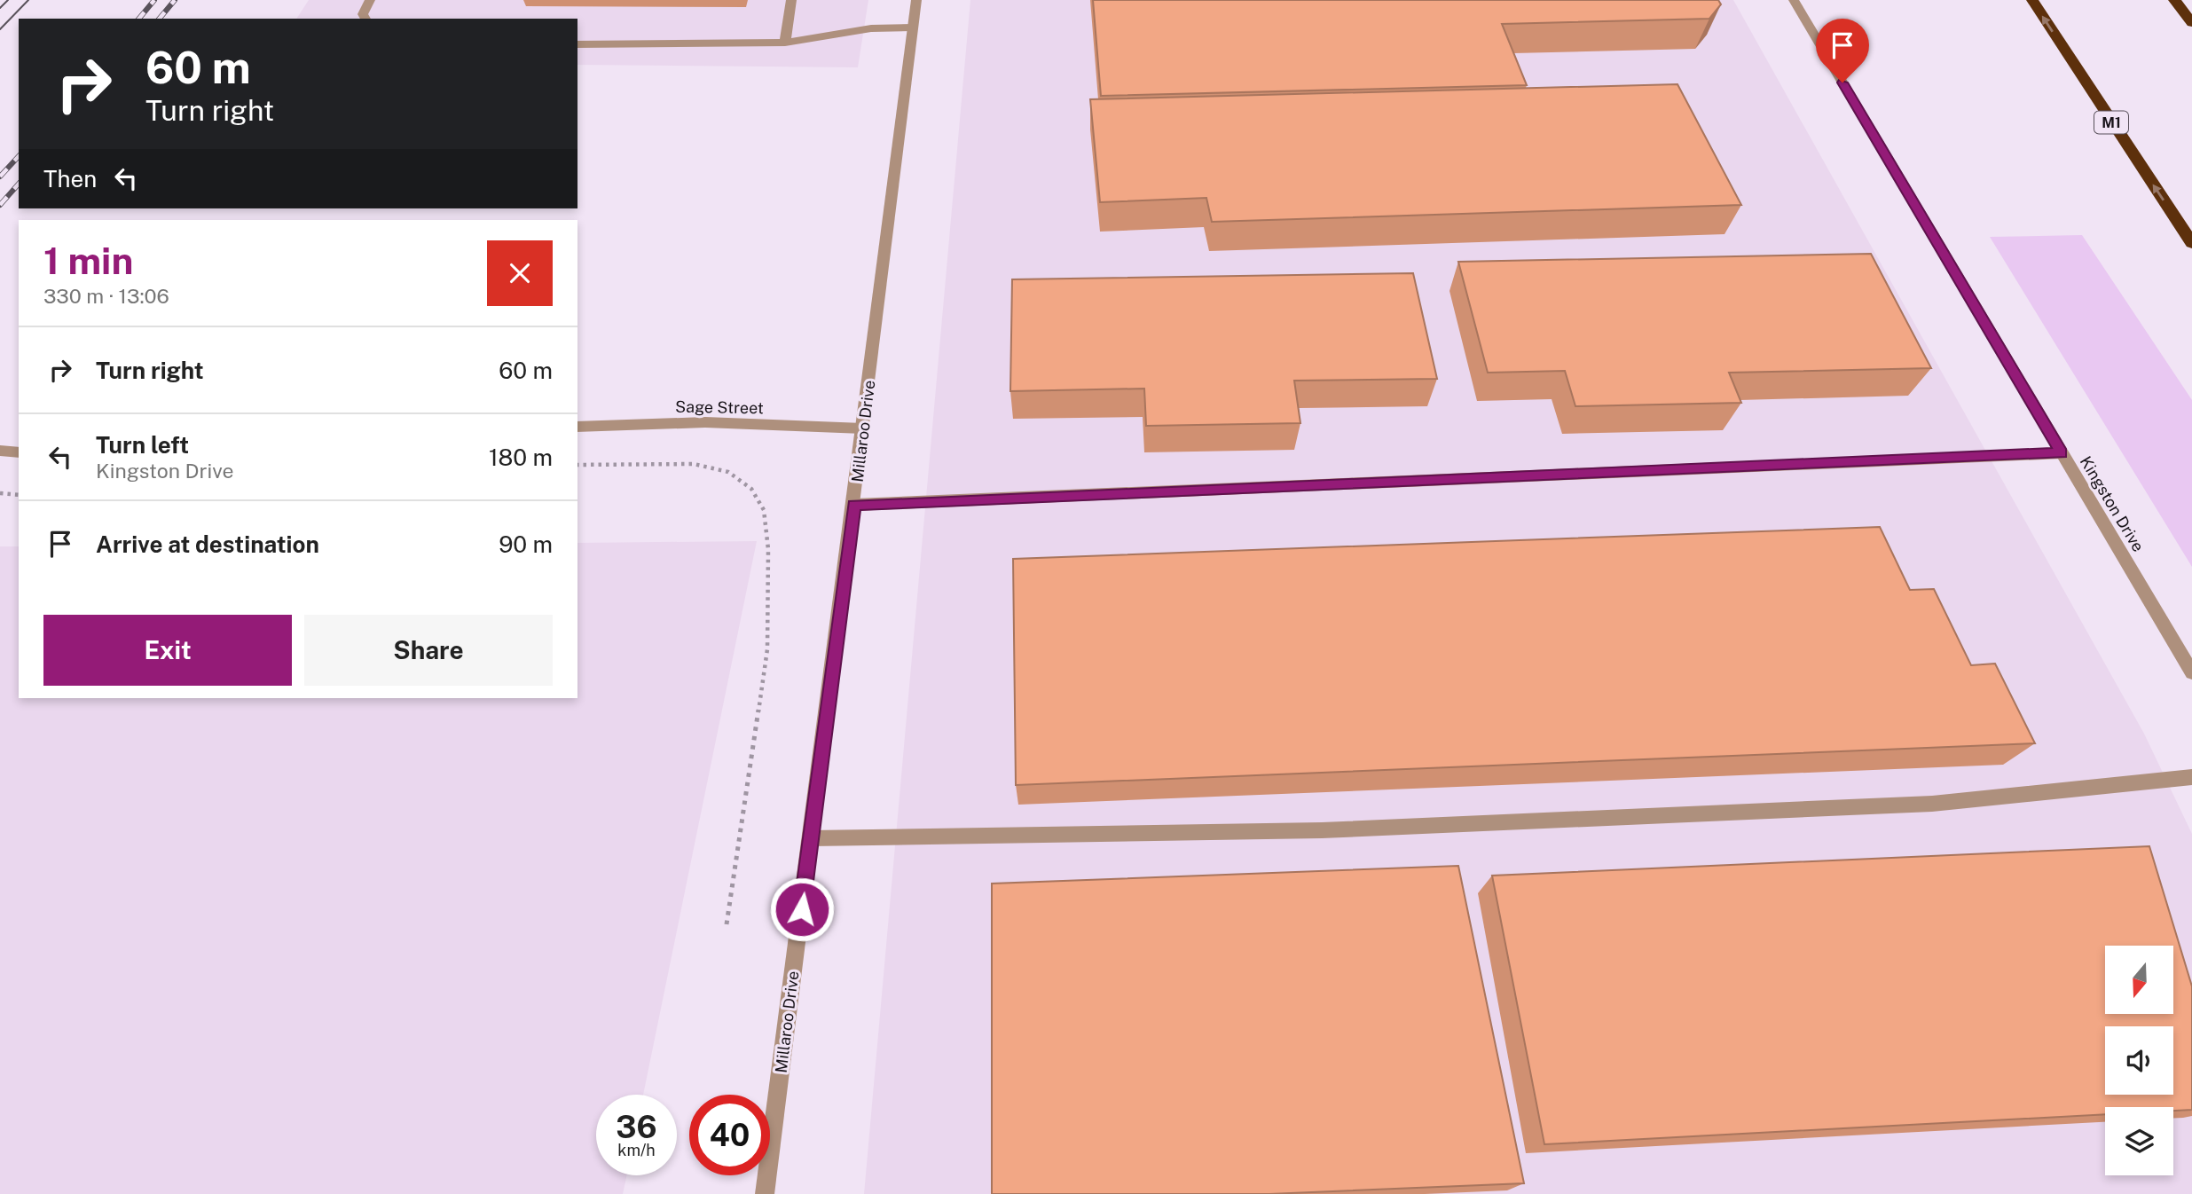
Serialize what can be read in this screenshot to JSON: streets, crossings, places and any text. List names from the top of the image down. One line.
{"streets":{"highway":["M1"],"street":["Sage Street","Millaroo Drive","Kingston Drive"]},"crossings":[["Sage Street","Millaroo Drive"]],"north":"bottom","page":{"turn":["60 m","Turn right"],"then":"Then","heading":["1 min","330 m · 13:06"],"list":[{"name":"Turn right","value":"60 m"},{"name":"Turn left","note":"Kingston Drive","value":"180 m"},{"name":"Arrive at destination","value":"90 m"}],"buttons":["Exit","Share"],"speed":"36 km/h","limit":"40"}}
